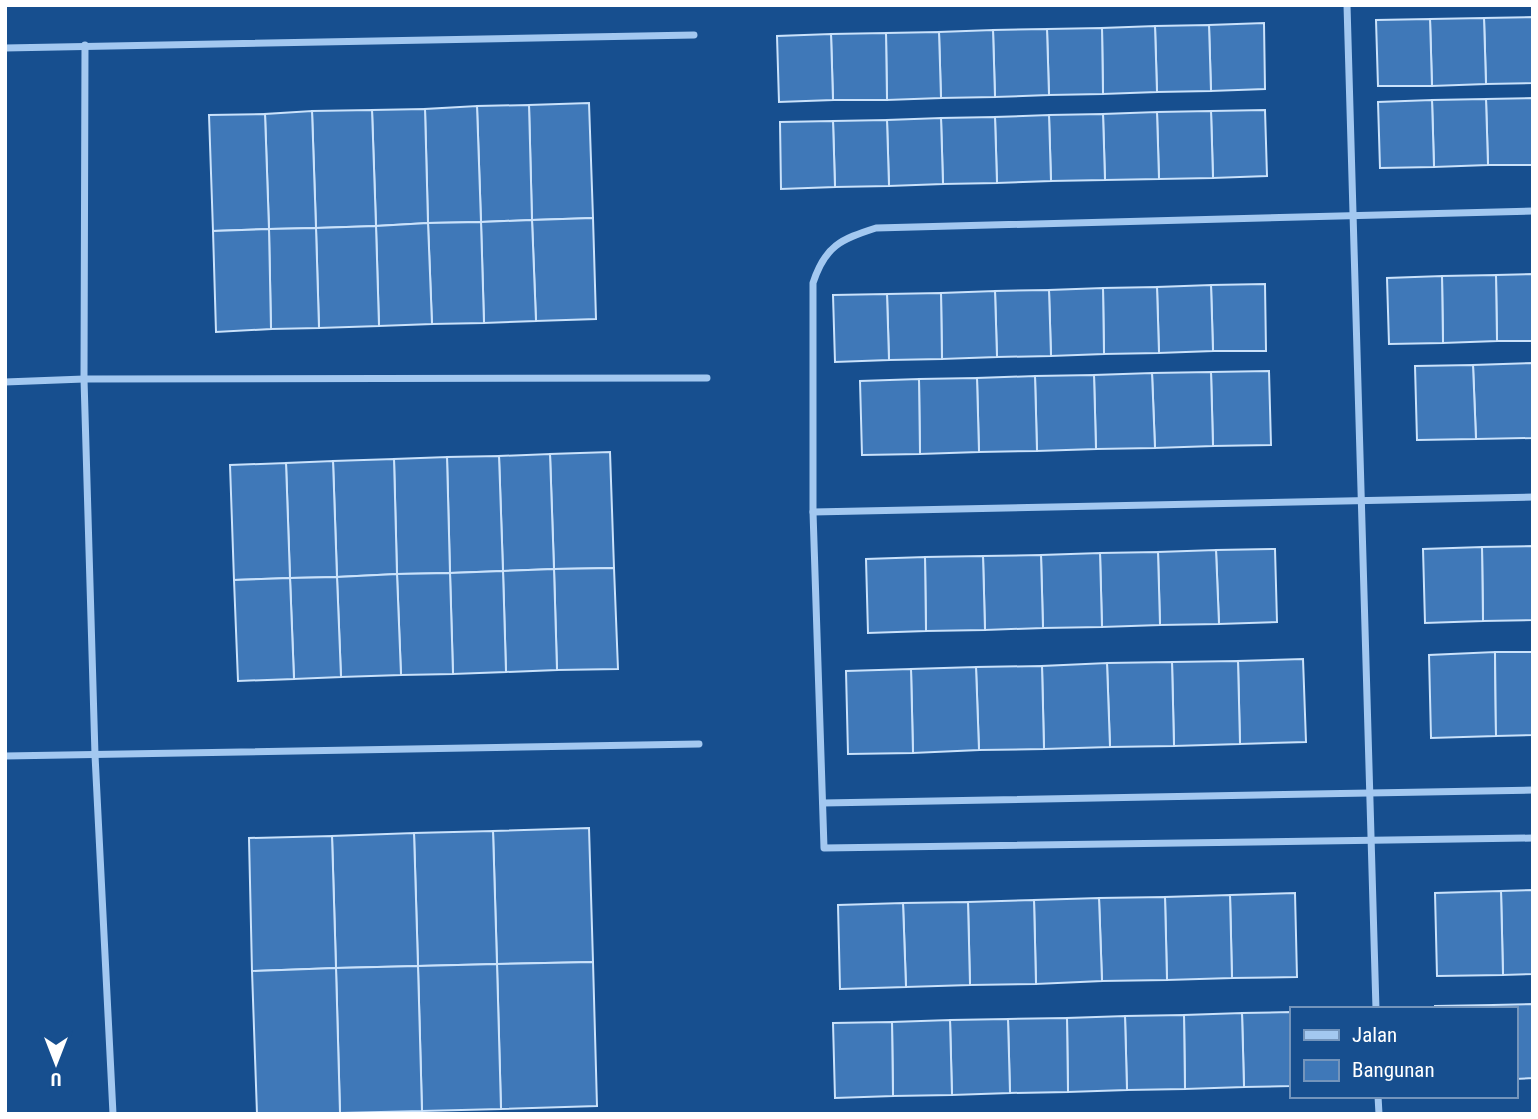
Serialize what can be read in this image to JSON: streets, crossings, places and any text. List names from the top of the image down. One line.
{"legend":["Jalan","Bangunan"],"north":"bottom"}
